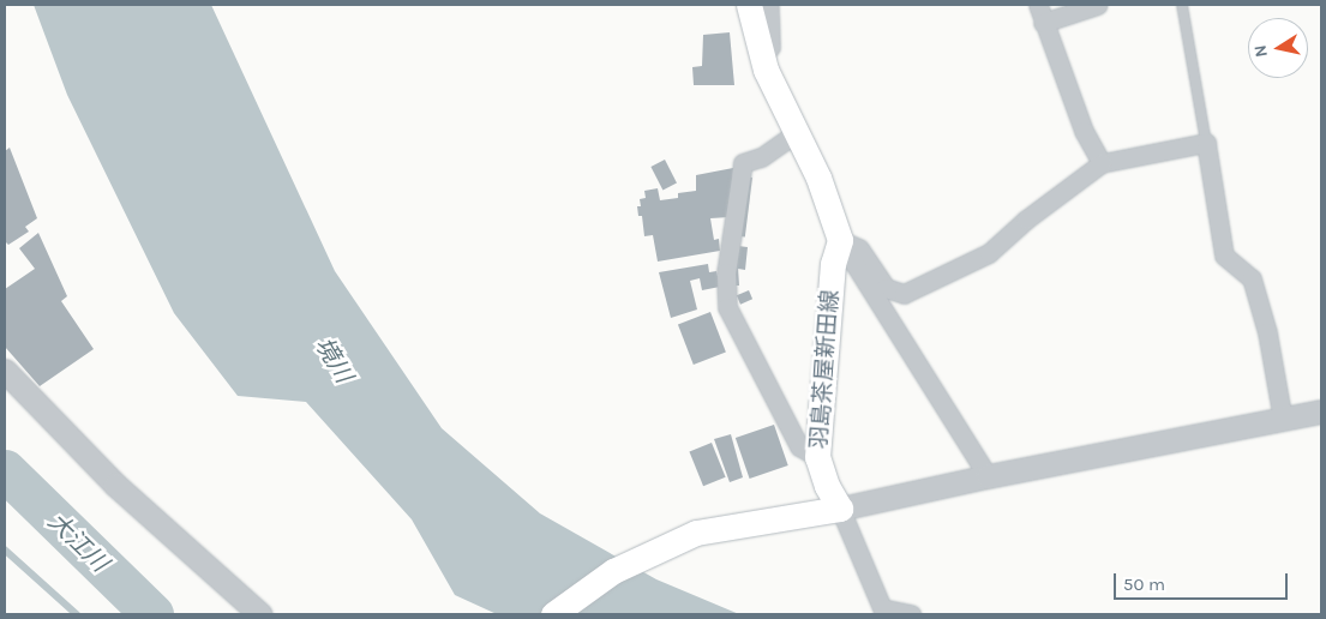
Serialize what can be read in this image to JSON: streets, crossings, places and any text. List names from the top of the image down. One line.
{"streets":{"main road":["羽島茶屋新田線"]},"water":["境川","大江川"],"scale_bar":"50 m","north":"left"}
